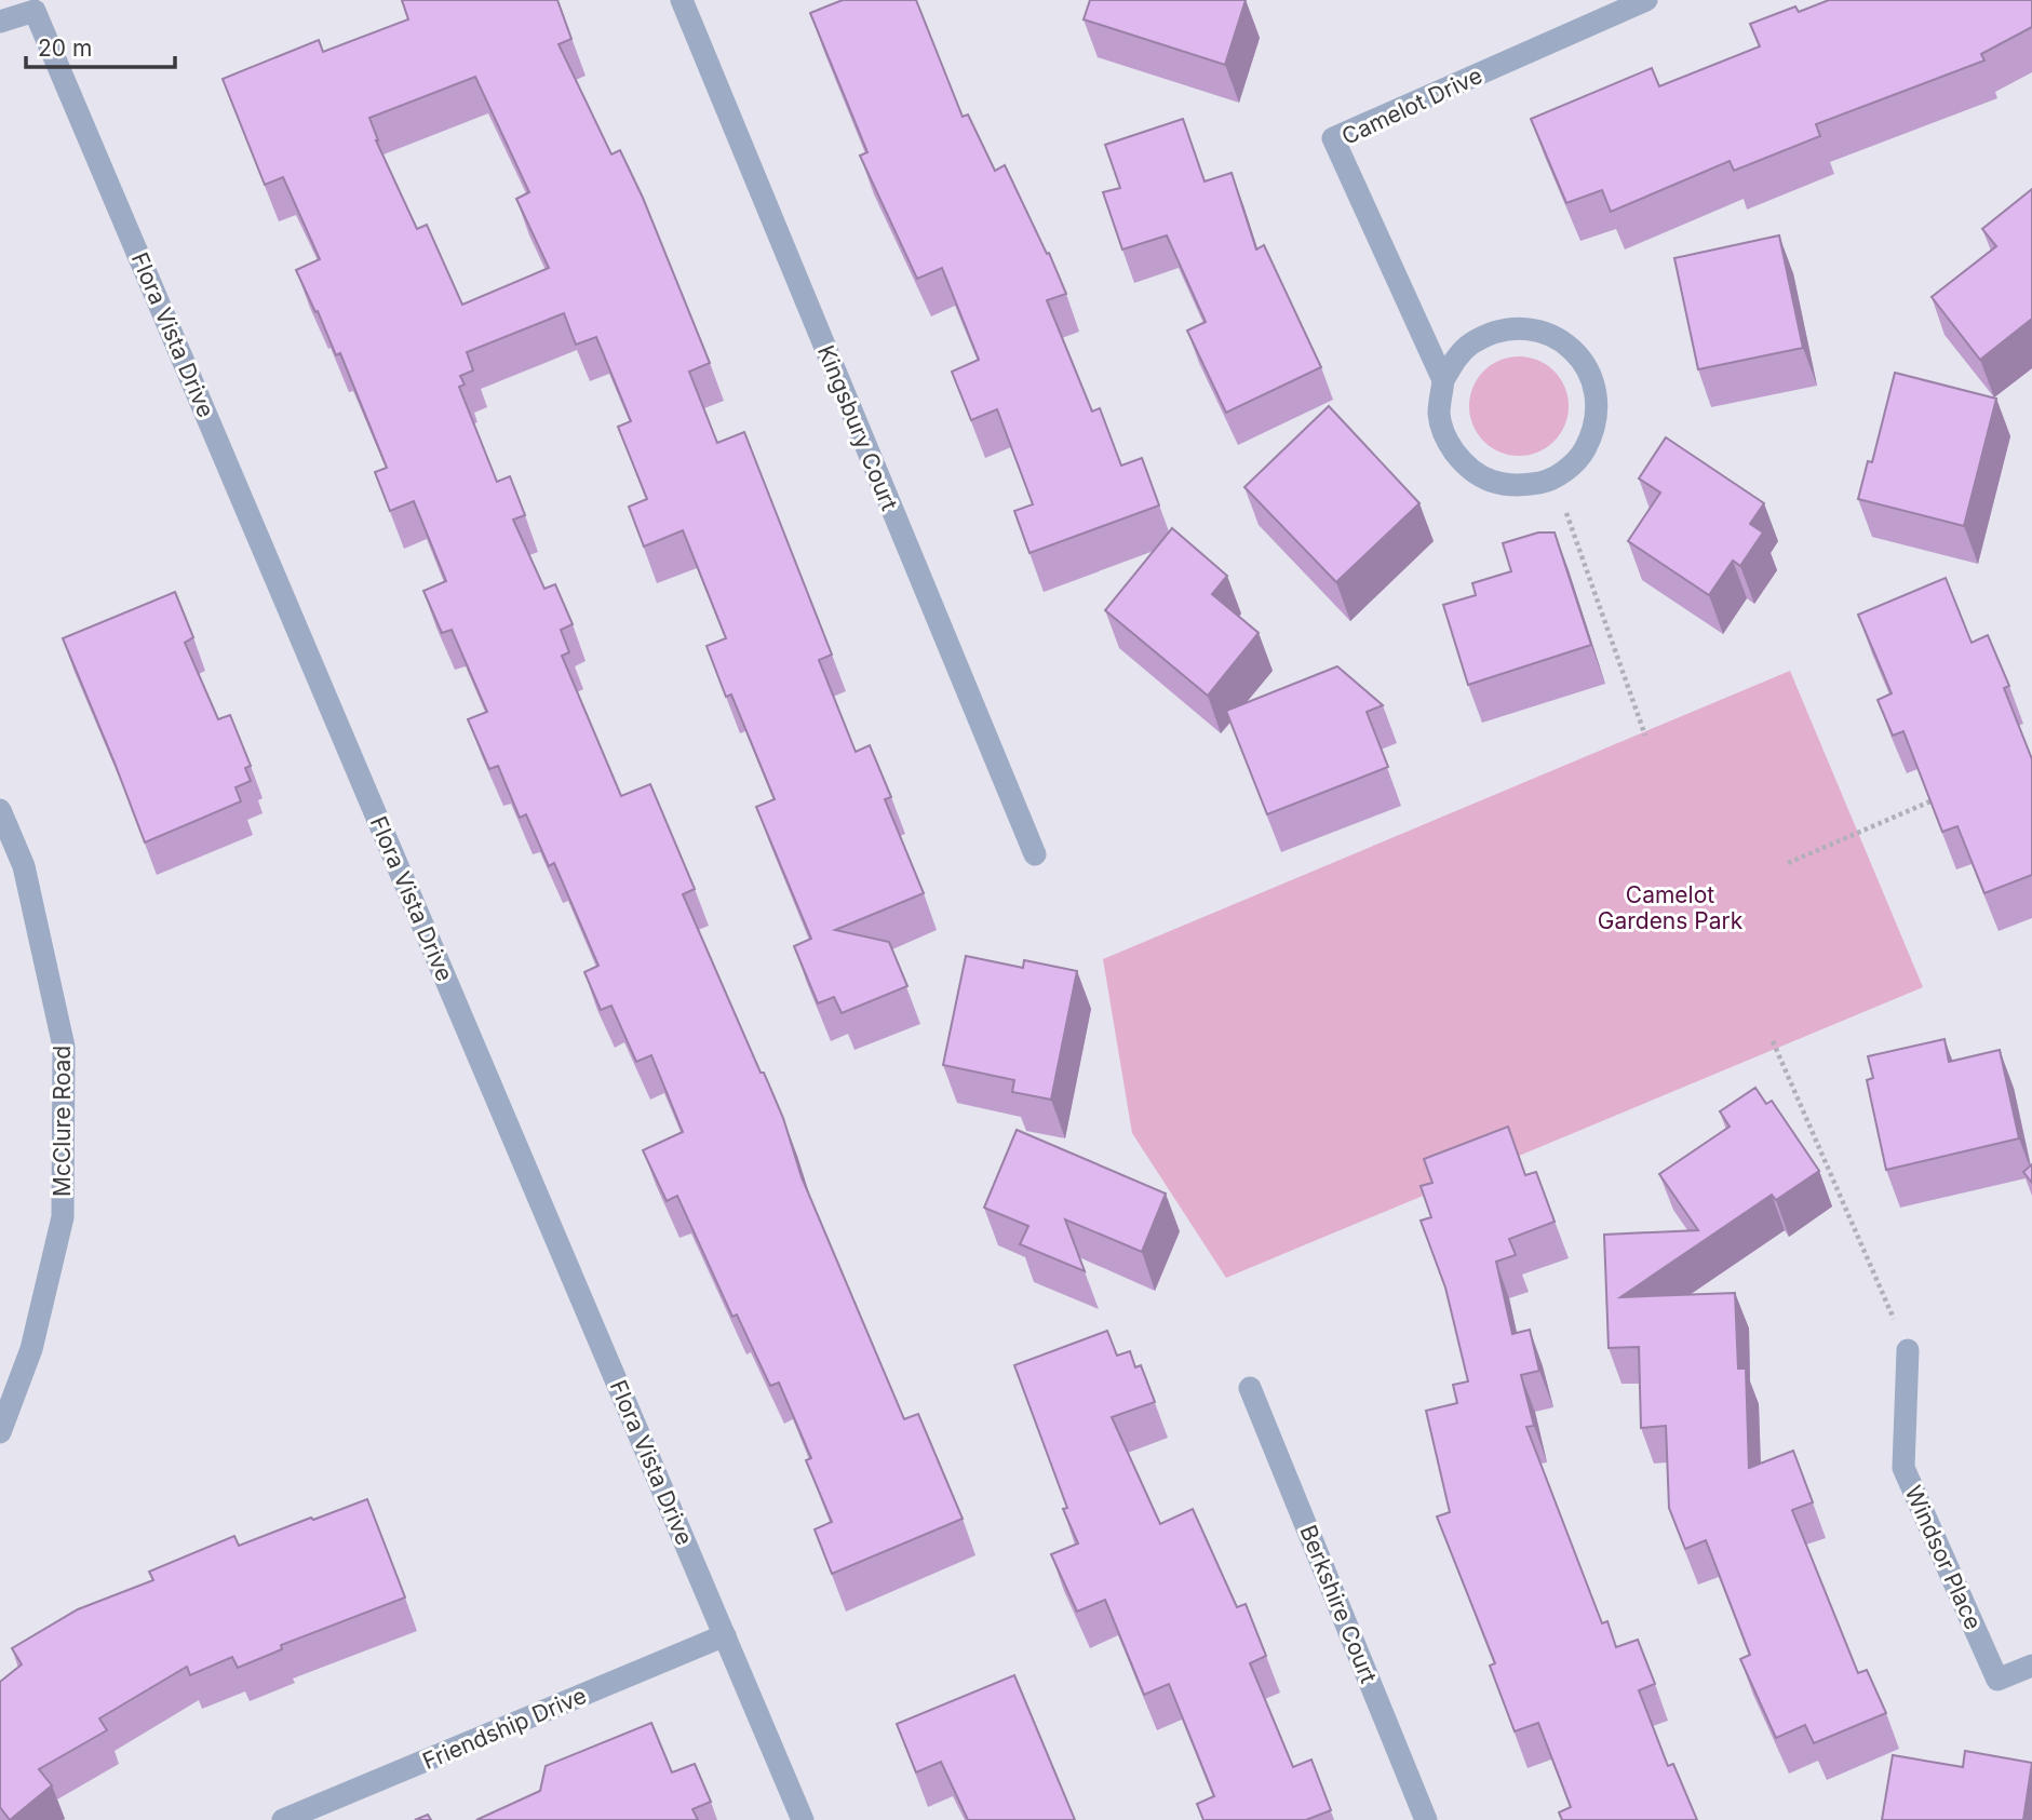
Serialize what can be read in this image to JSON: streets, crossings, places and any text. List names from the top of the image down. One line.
{"streets":{"street":["Camelot Drive","Flora Vista Drive","Kingsbury Court","McClure Road","Windsor Place","Berkshire Court","Friendship Drive"]},"crossings":[["Flora Vista Drive","Friendship Drive"]],"parks":["Camelot Gardens Park"],"scale_bar":"20 m"}
